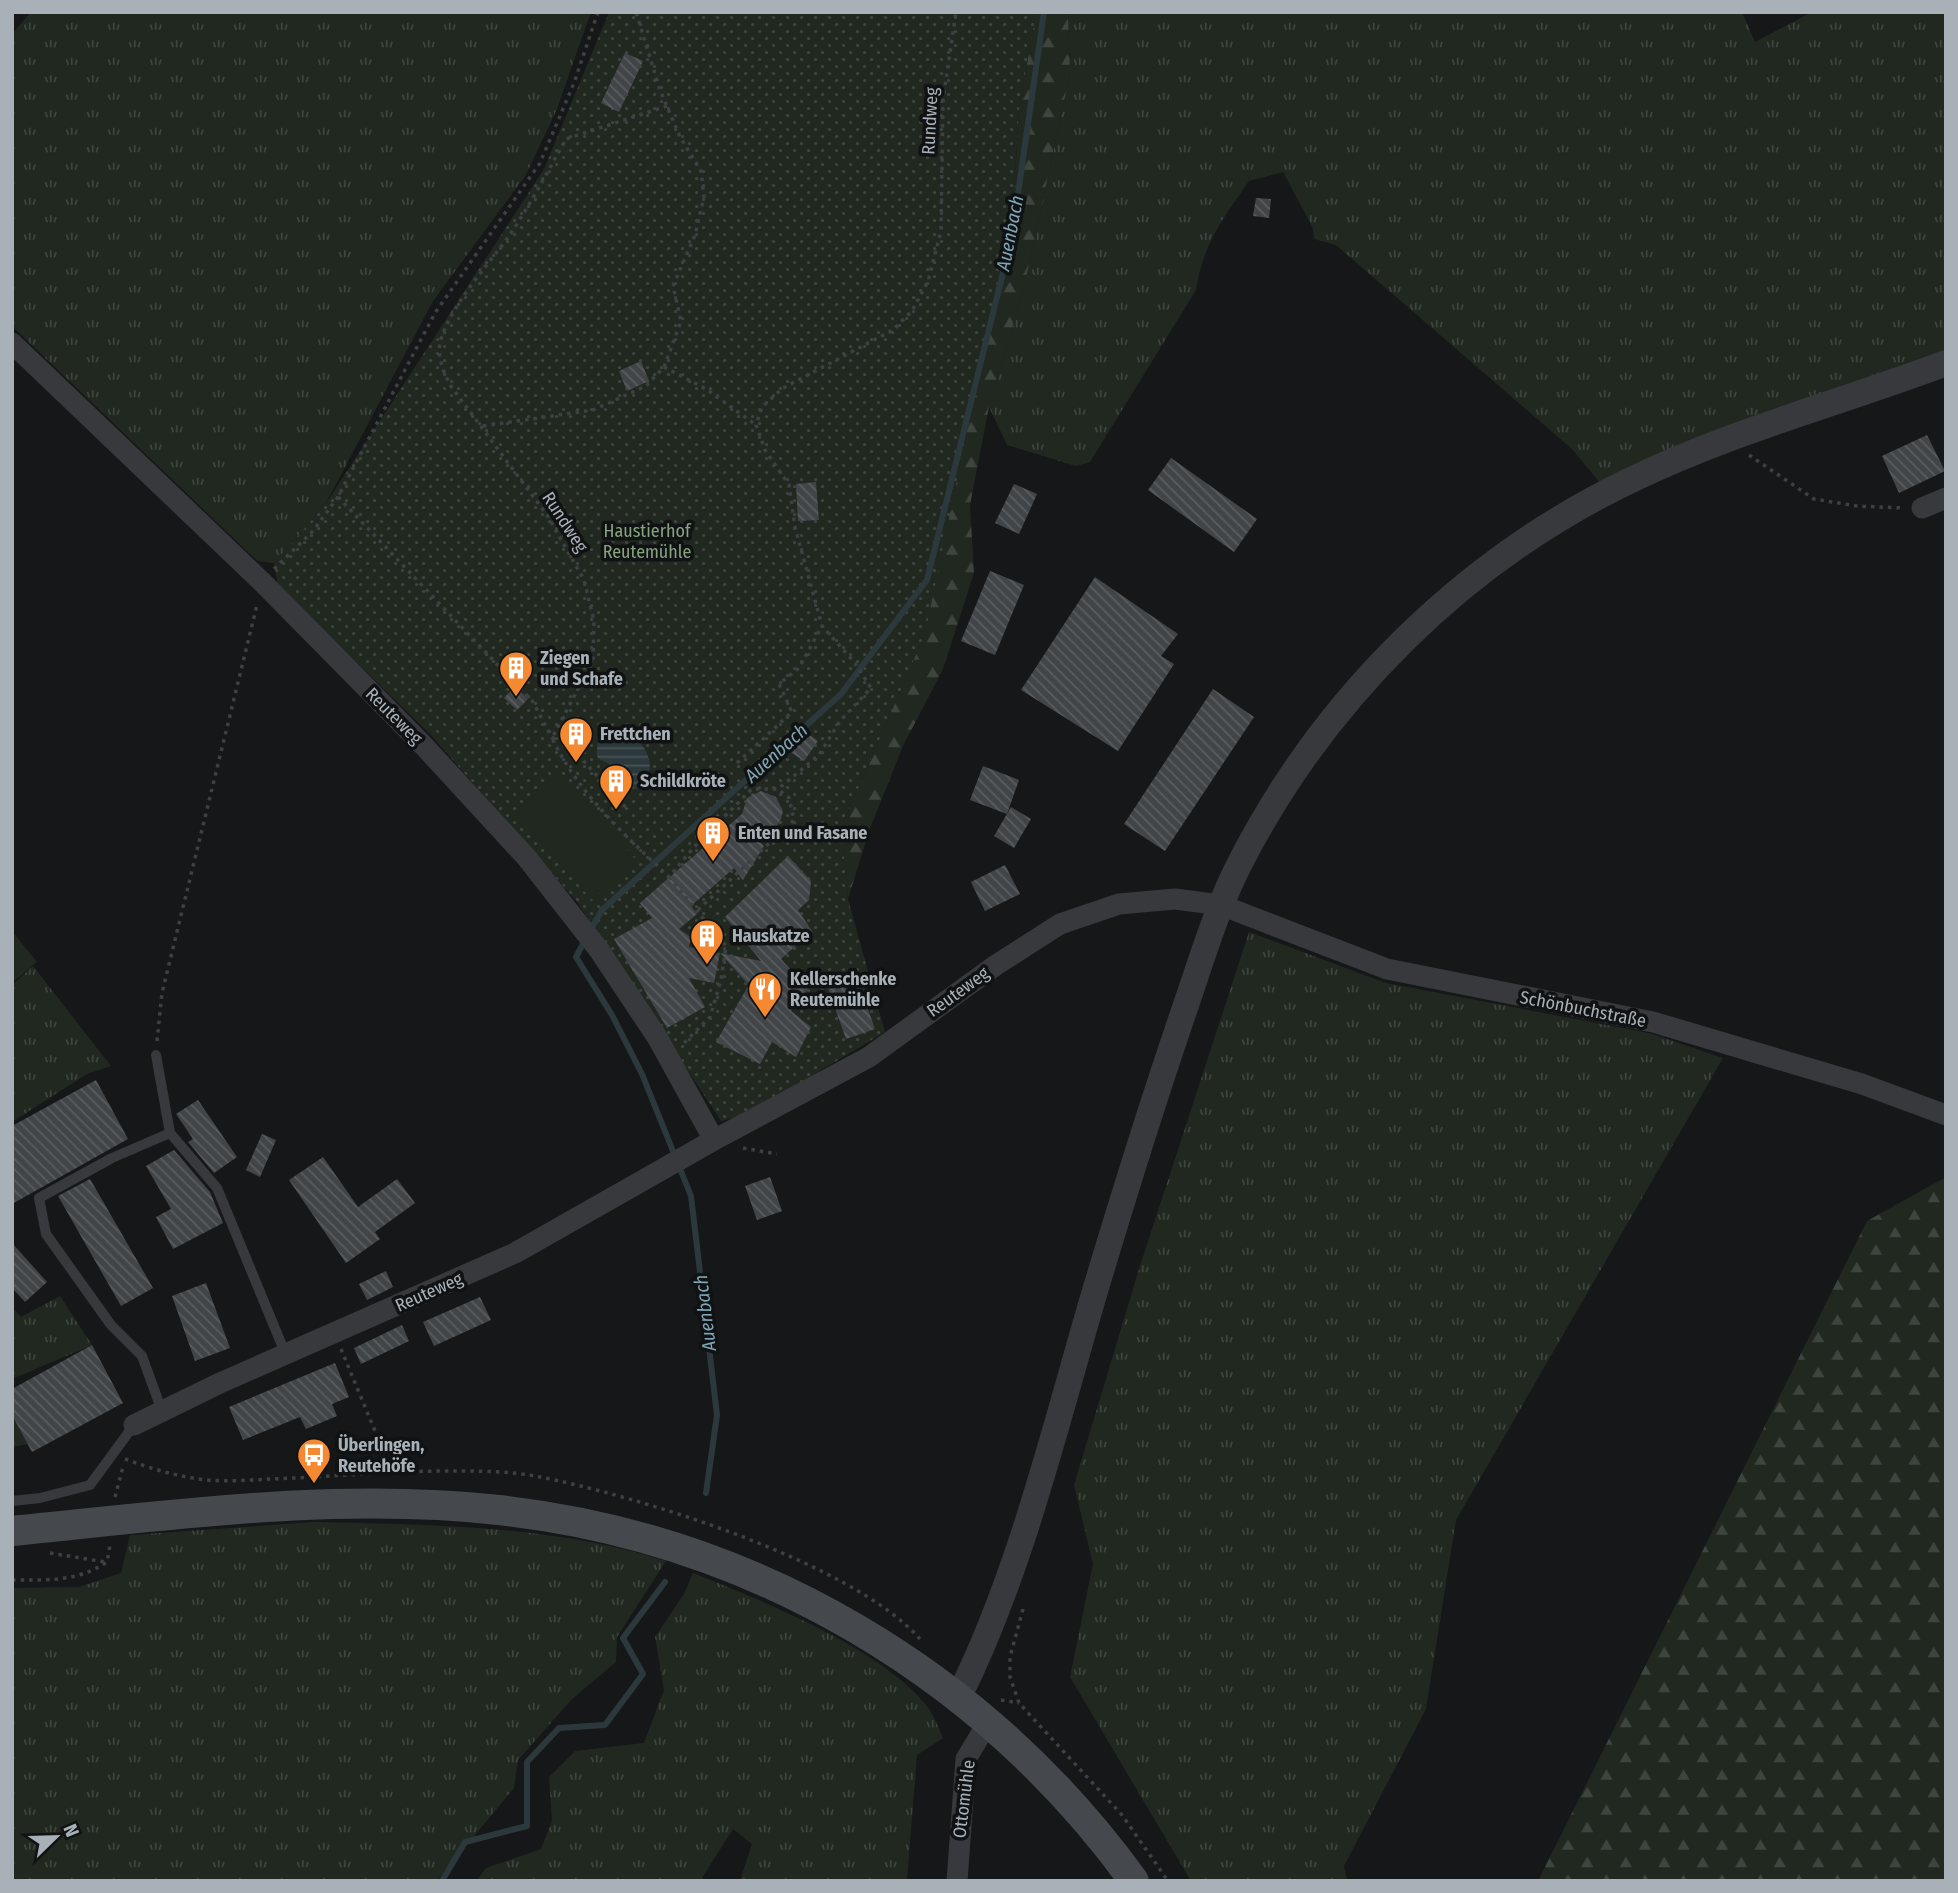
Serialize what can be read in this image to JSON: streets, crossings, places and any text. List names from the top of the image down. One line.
{"streets":{"street":["Reuteweg","Schönbuchstraße","Ottomühle"],"path":["Rundweg"]},"crossings":[["Reuteweg","Schönbuchstraße"]],"water":["Auenbach"],"parks":["Haustierhof Reutemühle"],"places":{"building":["Ziegen und Schafe","Frettchen","Schildkröte","Enten und Fasane","Hauskatze"],"restaurant":["Kellerschenke Reutemühle"],"bus stop":["Überlingen, Reutehöfe"]},"north":"top right"}
